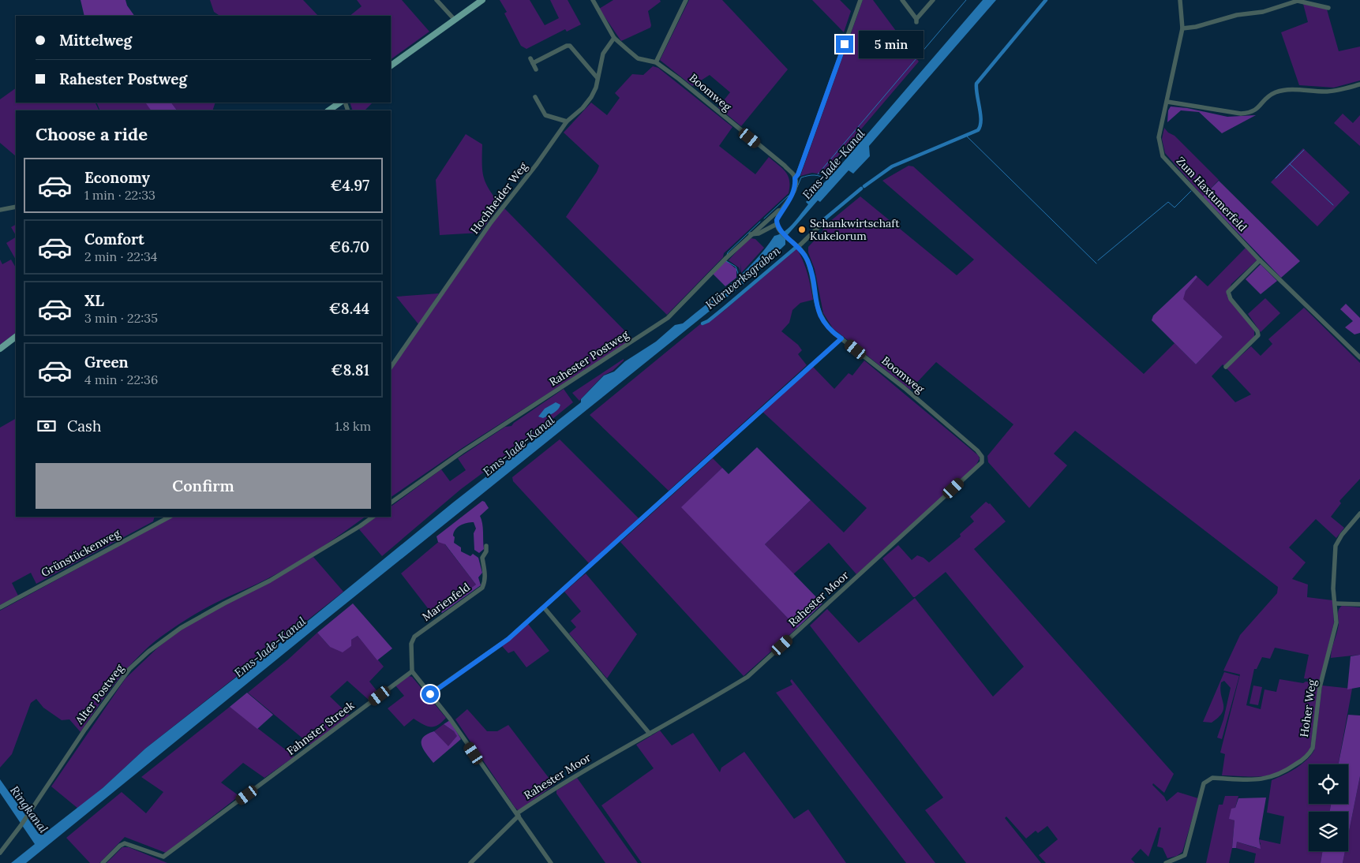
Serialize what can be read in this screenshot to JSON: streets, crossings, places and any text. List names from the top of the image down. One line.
{"streets":{"street":["Boomweg","Zum Haxtumerfeld","Hochheider Weg","Rahester Postweg","Grünstückenweg","Rahester Moor","Marienfeld","Alter Postweg","Hoher Weg","Fahnster Streek"]},"crossings":[["Boomweg","Hochheider Weg"],["Boomweg","Rahester Moor"],["Marienfeld","Fahnster Streek"]],"water":["Ems-Jade-Kanal","Klärwerksgraben","Ringkanal"],"places":["Schankwirtschaft Kukelorum"],"page":{"banner":["Mittelweg","Rahester Postweg"],"bubble":"5 min","heading":"Choose a ride","list":[{"name":"Economy","note":"1 min · 22:33","value":"€4.97"},{"name":"Comfort","note":"2 min · 22:34","value":"€6.70"},{"name":"XL","note":"3 min · 22:35","value":"€8.44"},{"name":"Green","note":"4 min · 22:36","value":"€8.81"}],"pay":["Cash","1.8 km"],"buttons":"Confirm"}}
